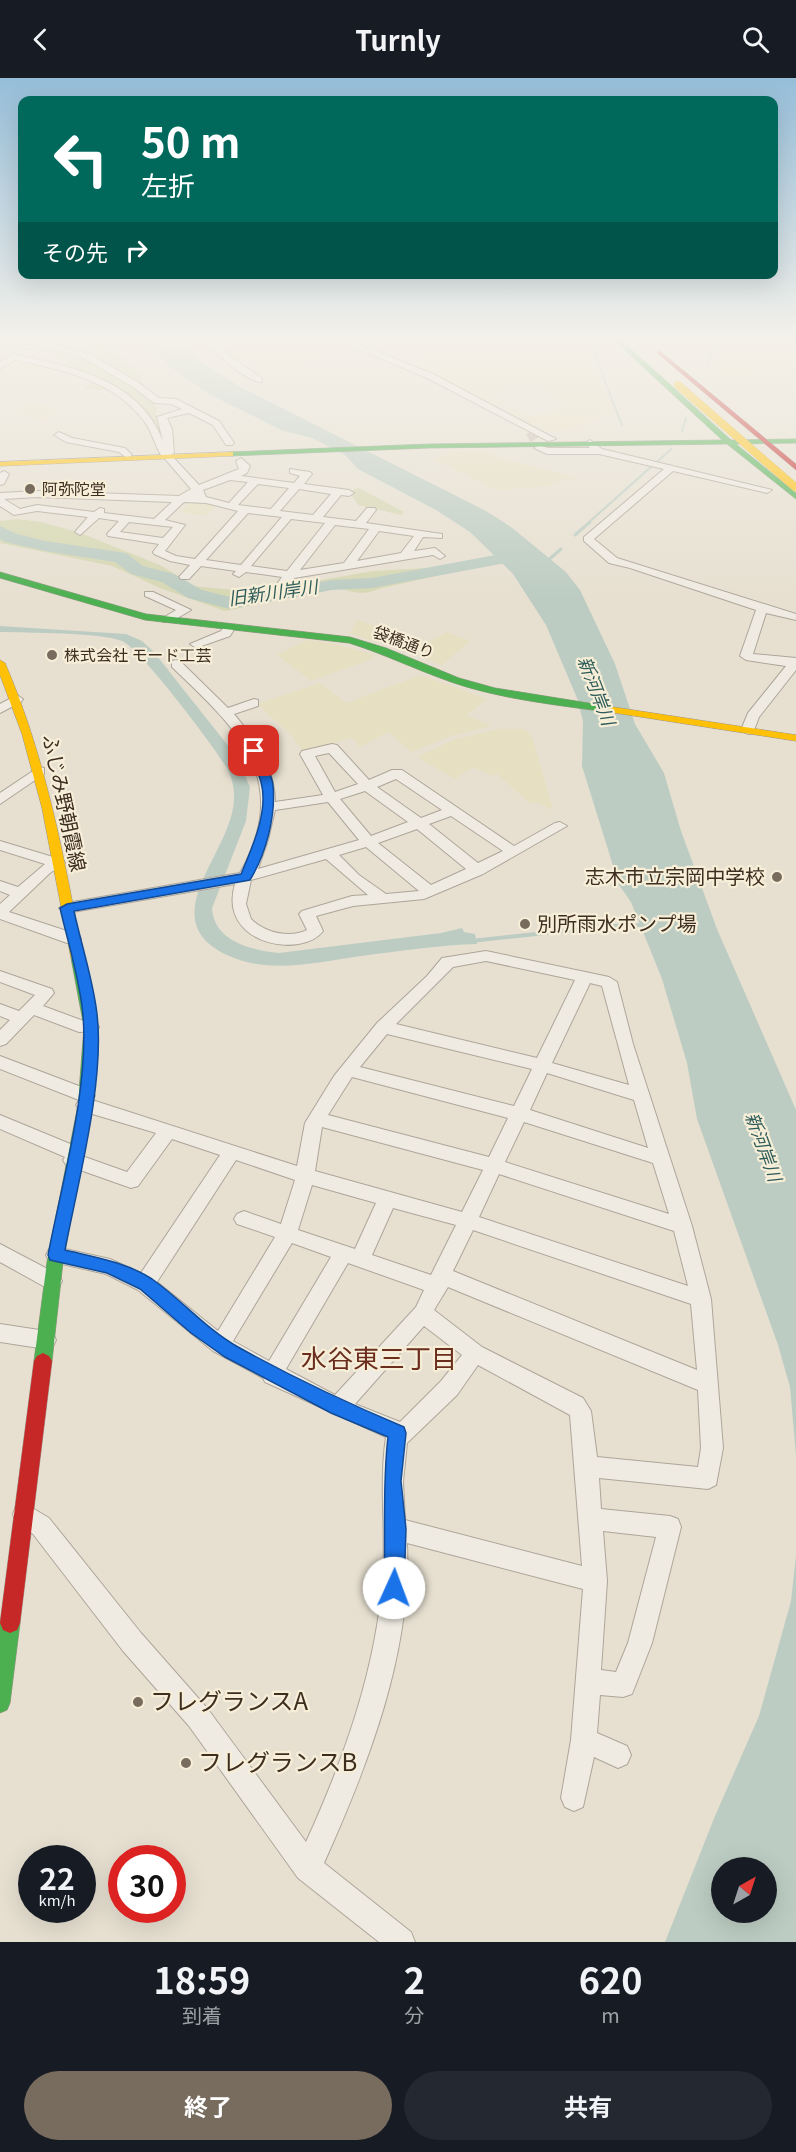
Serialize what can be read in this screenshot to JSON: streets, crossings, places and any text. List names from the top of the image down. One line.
{"streets":{"main road":["袋橋通り","ふじみ野朝霞線"]},"districts":["水谷東三丁目"],"water":["旧新川岸川","新河岸川"],"places":["阿弥陀堂","株式会社 モード工芸","志木市立宗岡中学校","別所雨水ポンプ場","フレグランスA","フレグランスB"],"north":"top right","page":{"header":"Turnly","turn":["50 m","左折"],"then":"その先","speed":"22 km/h","limit":"30","eta":["18:59","到着","2","分","620","m"],"buttons":["終了","共有"]}}
